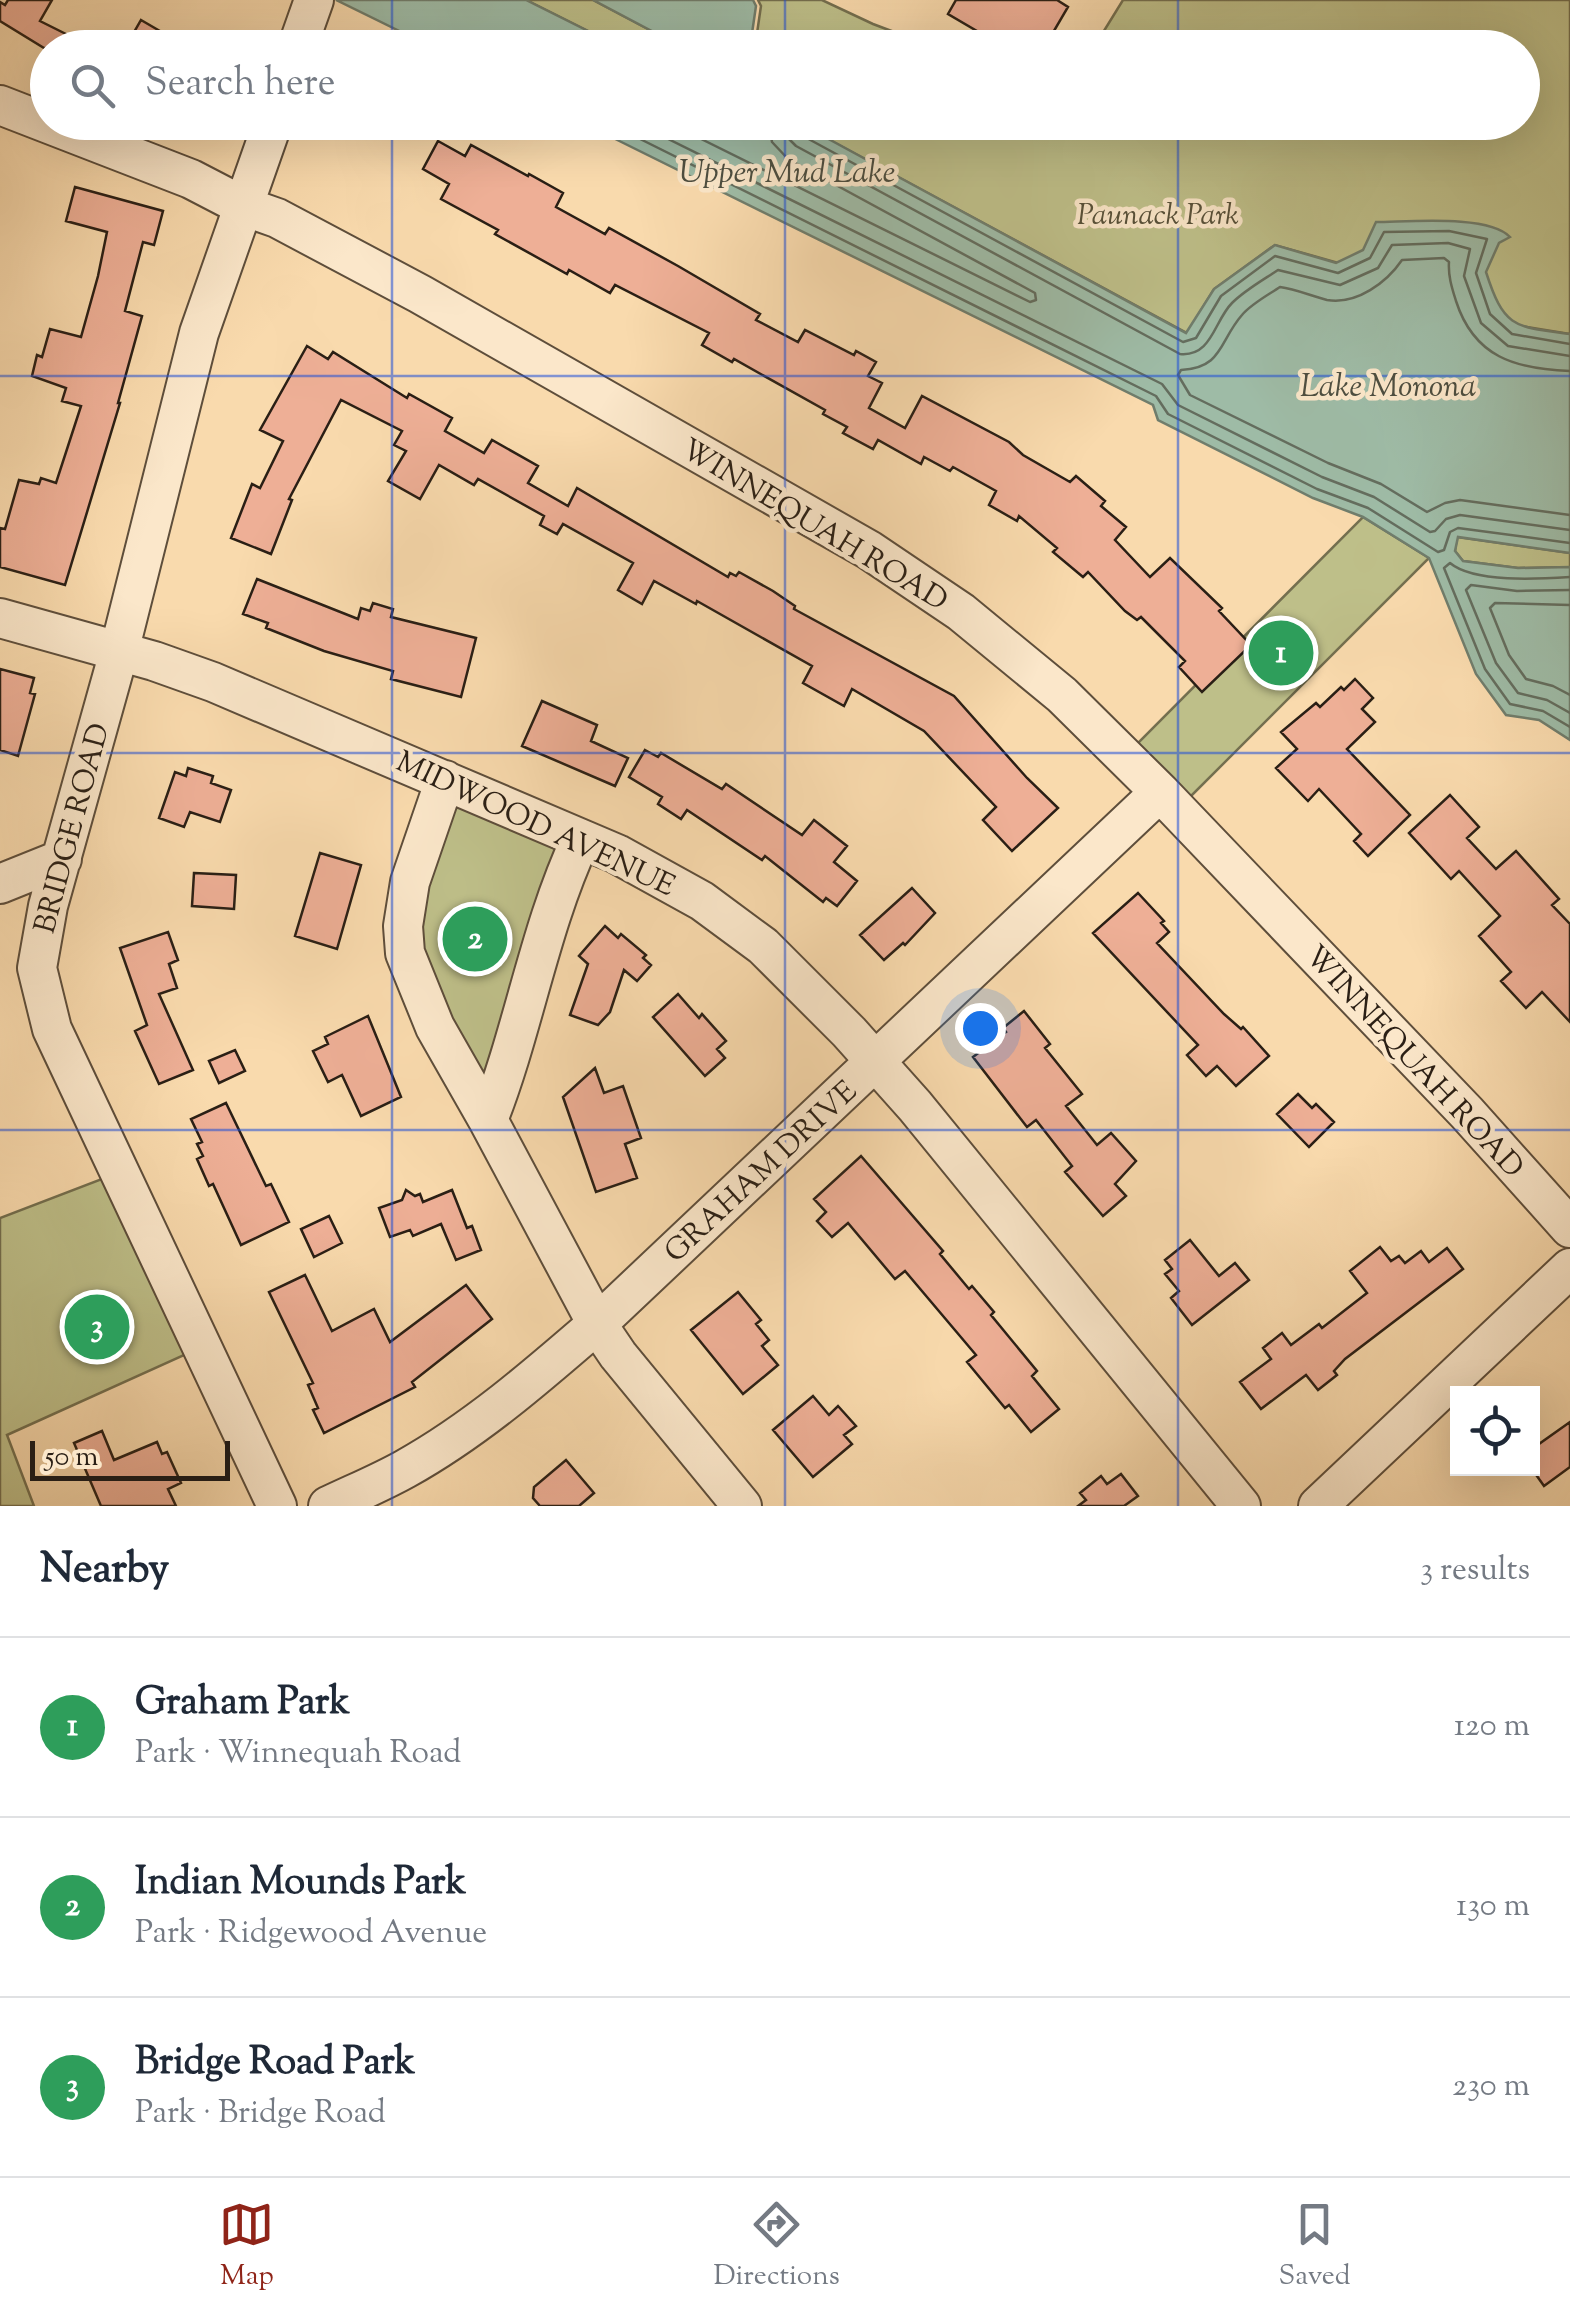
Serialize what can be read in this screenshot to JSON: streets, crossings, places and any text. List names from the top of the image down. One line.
{"streets":{"street":["WINNEQUAH ROAD","MIDWOOD AVENUE","BRIDGE ROAD","GRAHAM DRIVE"]},"crossings":[["WINNEQUAH ROAD","BRIDGE ROAD"],["WINNEQUAH ROAD","GRAHAM DRIVE"],["MIDWOOD AVENUE","BRIDGE ROAD"],["MIDWOOD AVENUE","GRAHAM DRIVE"]],"water":["Upper Mud Lake","Lake Monona"],"parks":["Paunack Park"],"scale_bar":"50 m","page":{"search":"Search here","pins":["1","2","3"],"scale":"50 m","heading":["Nearby","3 results"],"list":[{"mark":"1","name":"Graham Park","note":"Park · Winnequah Road","value":"120 m"},{"mark":"2","name":"Indian Mounds Park","note":"Park · Ridgewood Avenue","value":"130 m"},{"mark":"3","name":"Bridge Road Park","note":"Park · Bridge Road","value":"230 m"}],"nav":["Map","Directions","Saved"]}}
